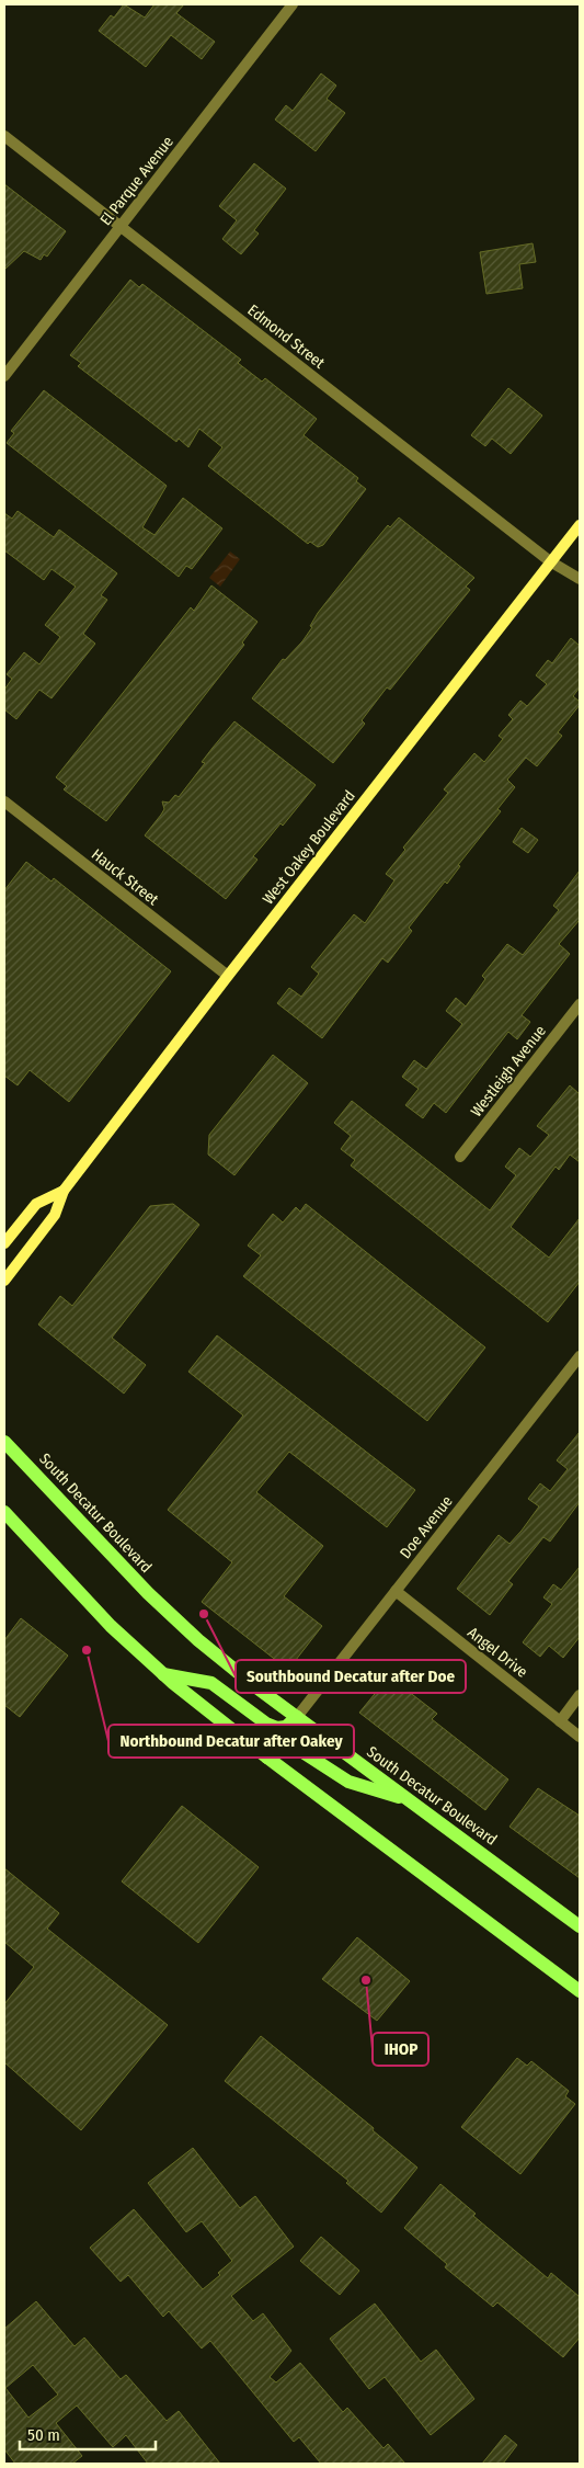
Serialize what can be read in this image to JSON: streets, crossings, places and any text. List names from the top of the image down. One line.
{"streets":{"main road":["West Oakey Boulevard","South Decatur Boulevard"],"street":["El Parque Avenue","Edmond Street","Hauck Street","Westleigh Avenue","Doe Avenue","Angel Drive"]},"crossings":[["El Parque Avenue","Edmond Street"],["Edmond Street","West Oakey Boulevard"],["West Oakey Boulevard","Hauck Street"],["South Decatur Boulevard","Doe Avenue"],["Doe Avenue","Angel Drive"]],"places":["Southbound Decatur after Doe","Northbound Decatur after Oakey","IHOP"],"scale_bar":"50 m"}
